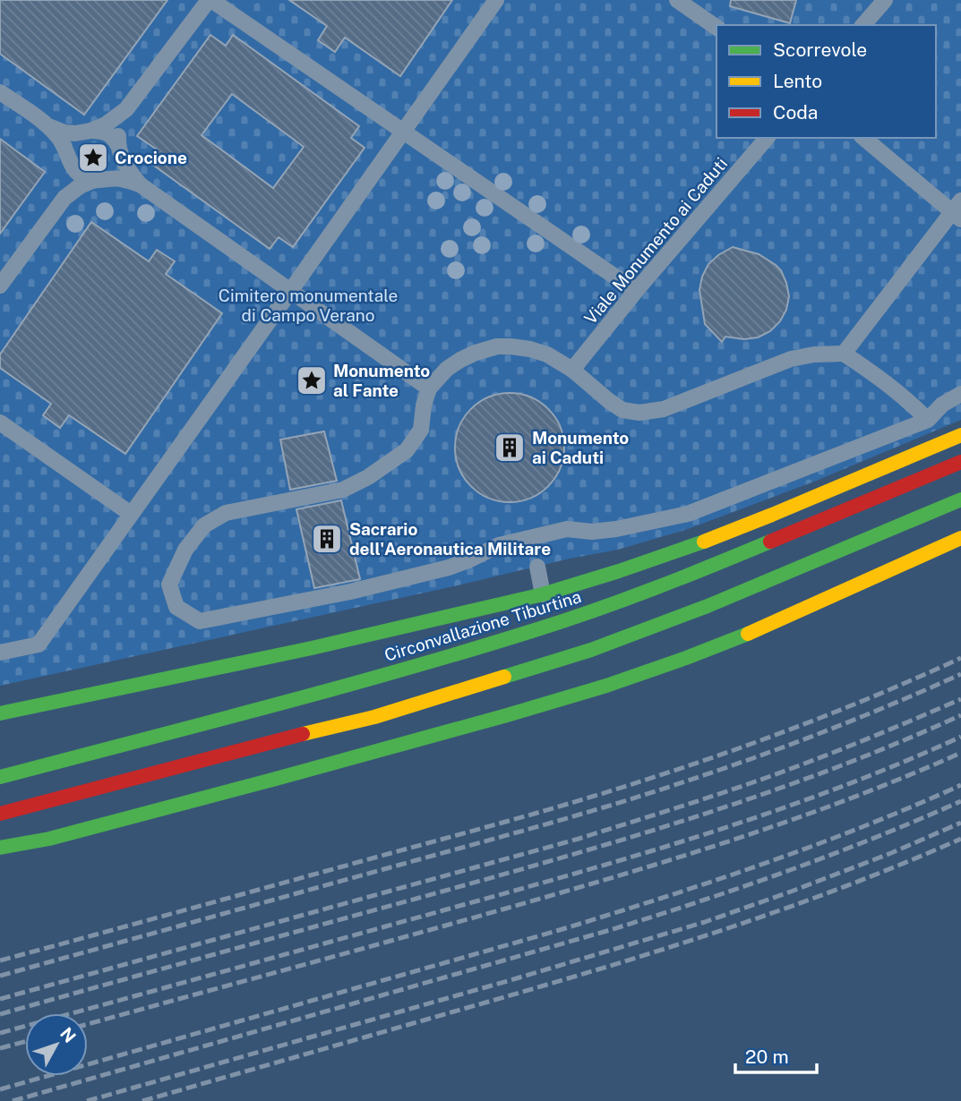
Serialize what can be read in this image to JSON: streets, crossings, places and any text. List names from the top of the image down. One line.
{"streets":{"highway":["Circonvallazione Tiburtina"],"lane":["Viale Monumento ai Caduti"]},"parks":["Cimitero monumentale di Campo Verano"],"places":{"place":["Crocione","Monumento al Fante"],"building":["Monumento ai Caduti","Sacrario dell'Aeronautica Militare"]},"legend":["Scorrevole","Lento","Coda"],"scale_bar":"20 m","north":"top right"}
